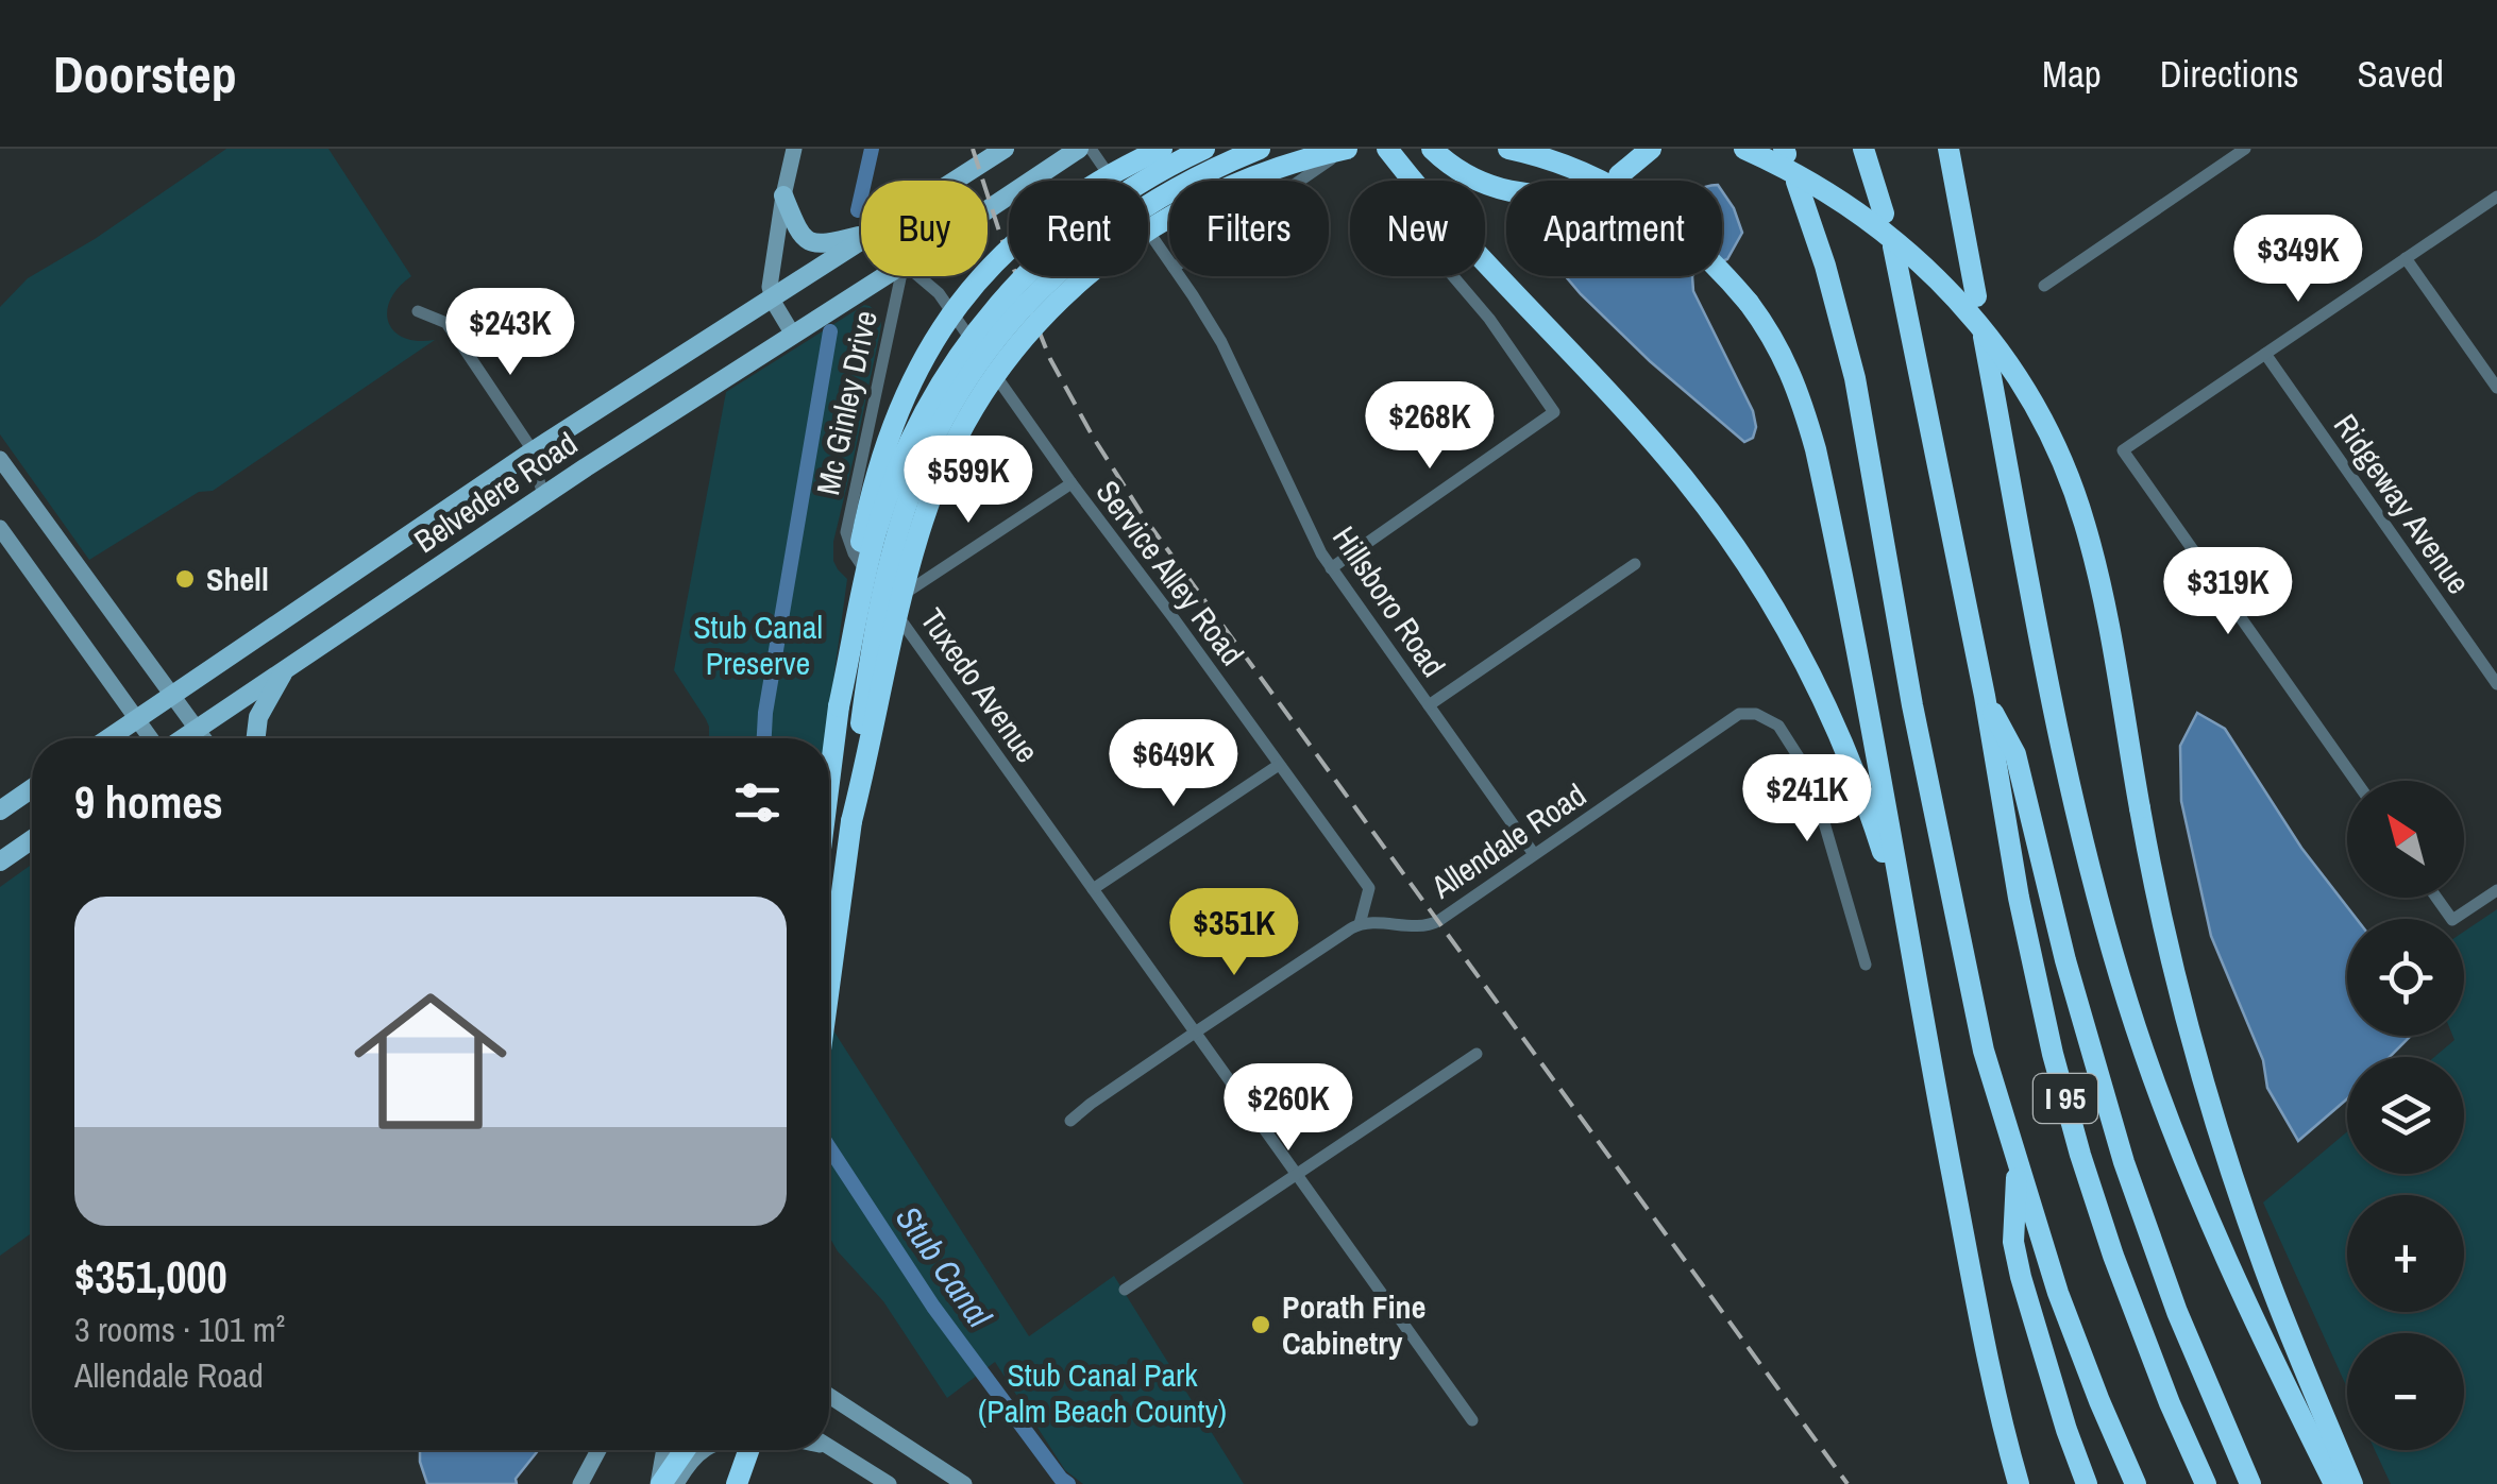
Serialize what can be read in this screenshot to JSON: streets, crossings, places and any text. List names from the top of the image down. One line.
{"streets":{"highway":["I 95"],"main road":["Belvedere Road"],"street":["Mc Ginley Drive","Ridgeway Avenue","Service Alley Road","Hillsboro Road","Tuxedo Avenue","Allendale Road"]},"crossings":[["Mc Ginley Drive","Tuxedo Avenue"],["Service Alley Road","Allendale Road"],["Hillsboro Road","Allendale Road"]],"water":["Stub Canal"],"parks":["Stub Canal Preserve","Stub Canal Park (Palm Beach County)"],"places":["Shell","Porath Fine Cabinetry"],"north":"top left","page":{"header":"Doorstep","nav":["Map","Directions","Saved"],"chip":["Buy","Rent","Filters","New","Apartment"],"price":["$349K","$243K","$268K","$599K","$319K","$649K","$241K","$351K","$260K"],"heading":"9 homes","map_buttons":["+","−"],"list":[{"name":"$351,000","note":"3 rooms · 101 m² · Allendale Road"}]}}
